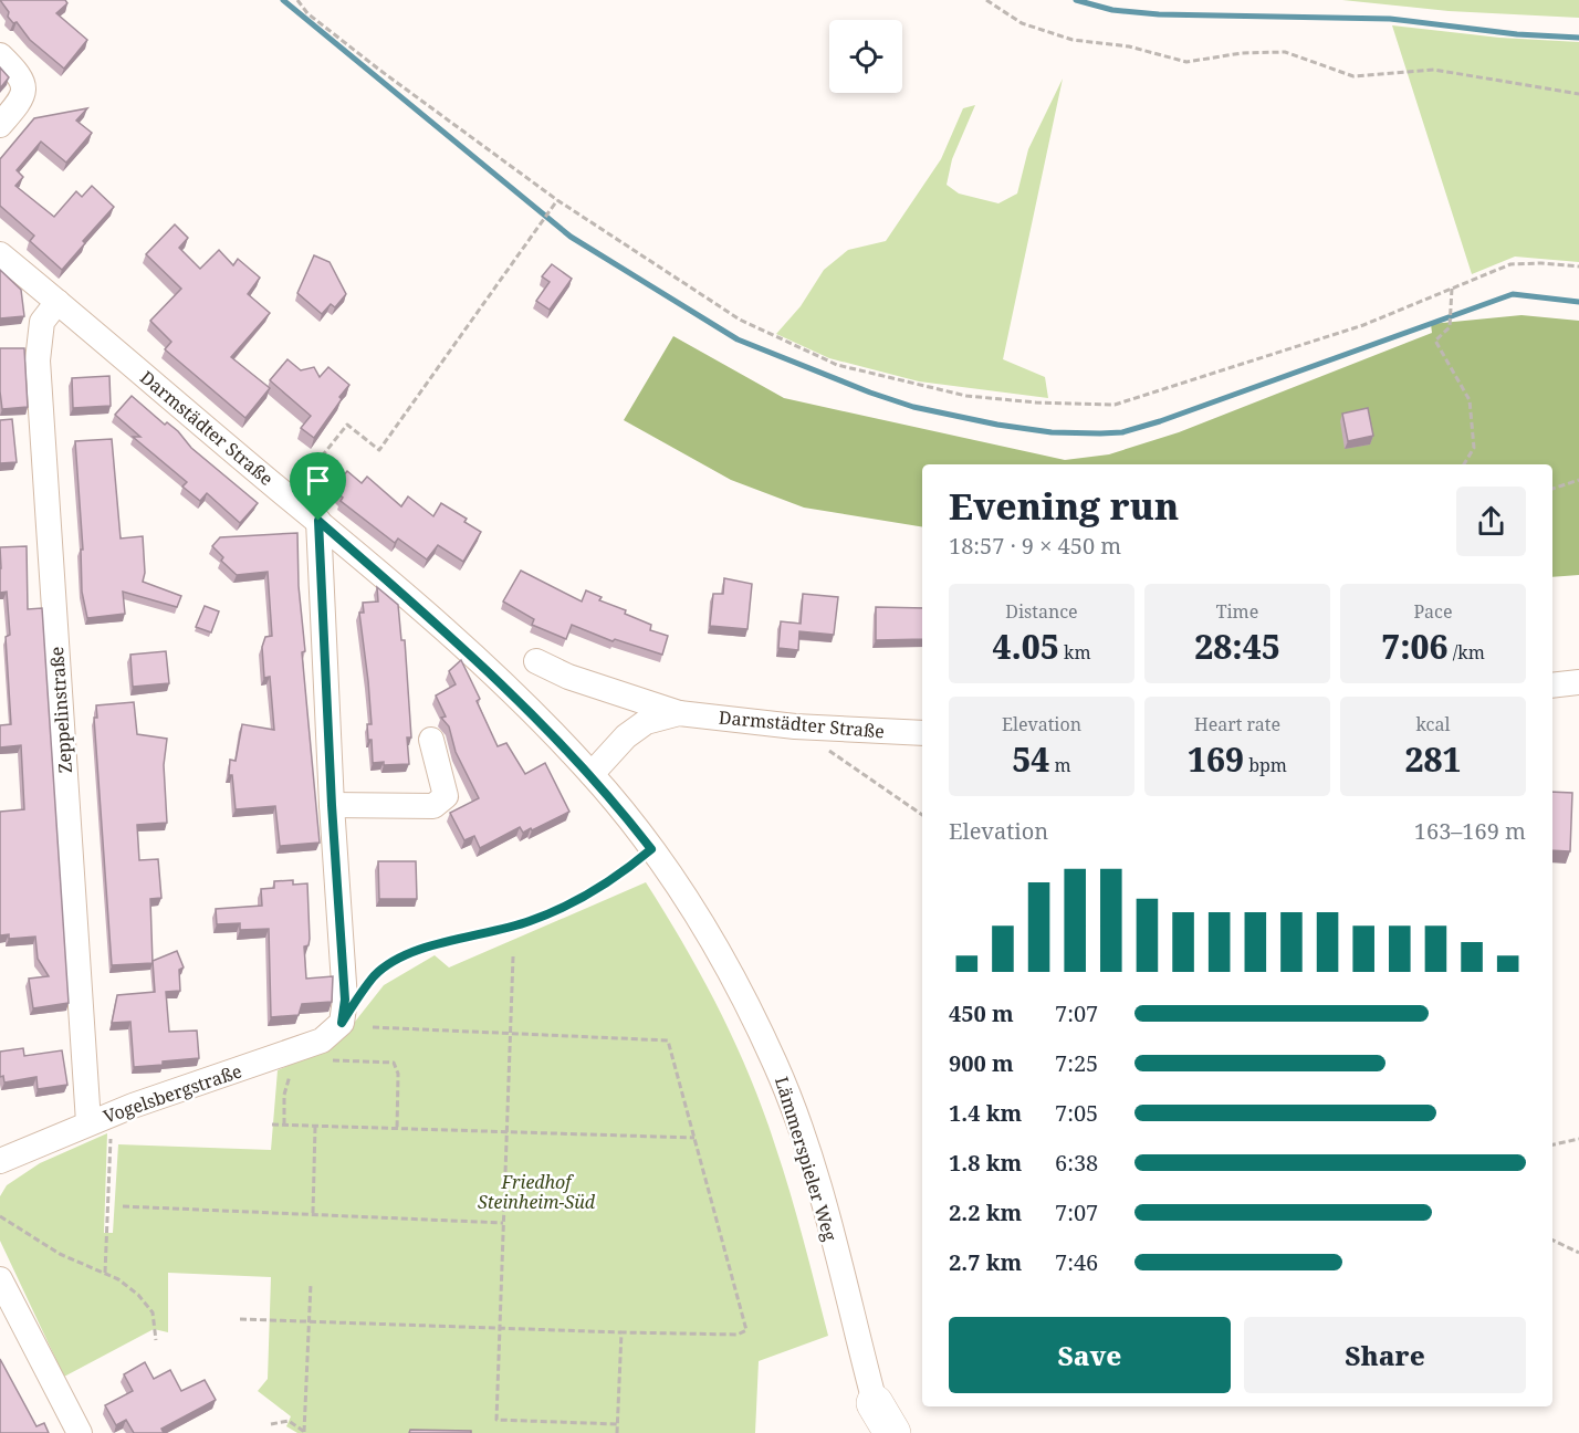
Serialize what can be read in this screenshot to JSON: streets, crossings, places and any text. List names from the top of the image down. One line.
{"streets":{"street":["Darmstädter Straße","Zeppelinstraße","Vogelsbergstraße","Lämmerspieler Weg"]},"crossings":[["Darmstädter Straße","Zeppelinstraße"],["Darmstädter Straße","Lämmerspieler Weg"],["Zeppelinstraße","Vogelsbergstraße"]],"parks":["Friedhof Steinheim-Süd"],"page":{"heading":["Evening run","18:57 · 9 × 450 m"],"stats":[["Distance","4.05 km"],["Time","28:45"],["Pace","7:06 /km"],["Elevation","54 m"],["Heart rate","169 bpm"],["kcal","281"]],"chart":["Elevation","163–169 m"],"list":[{"name":"450 m","note":"7:07"},{"name":"900 m","note":"7:25"},{"name":"1.4 km","note":"7:05"},{"name":"1.8 km","note":"6:38"},{"name":"2.2 km","note":"7:07"},{"name":"2.7 km","note":"7:46"}],"buttons":["Save","Share"]}}
